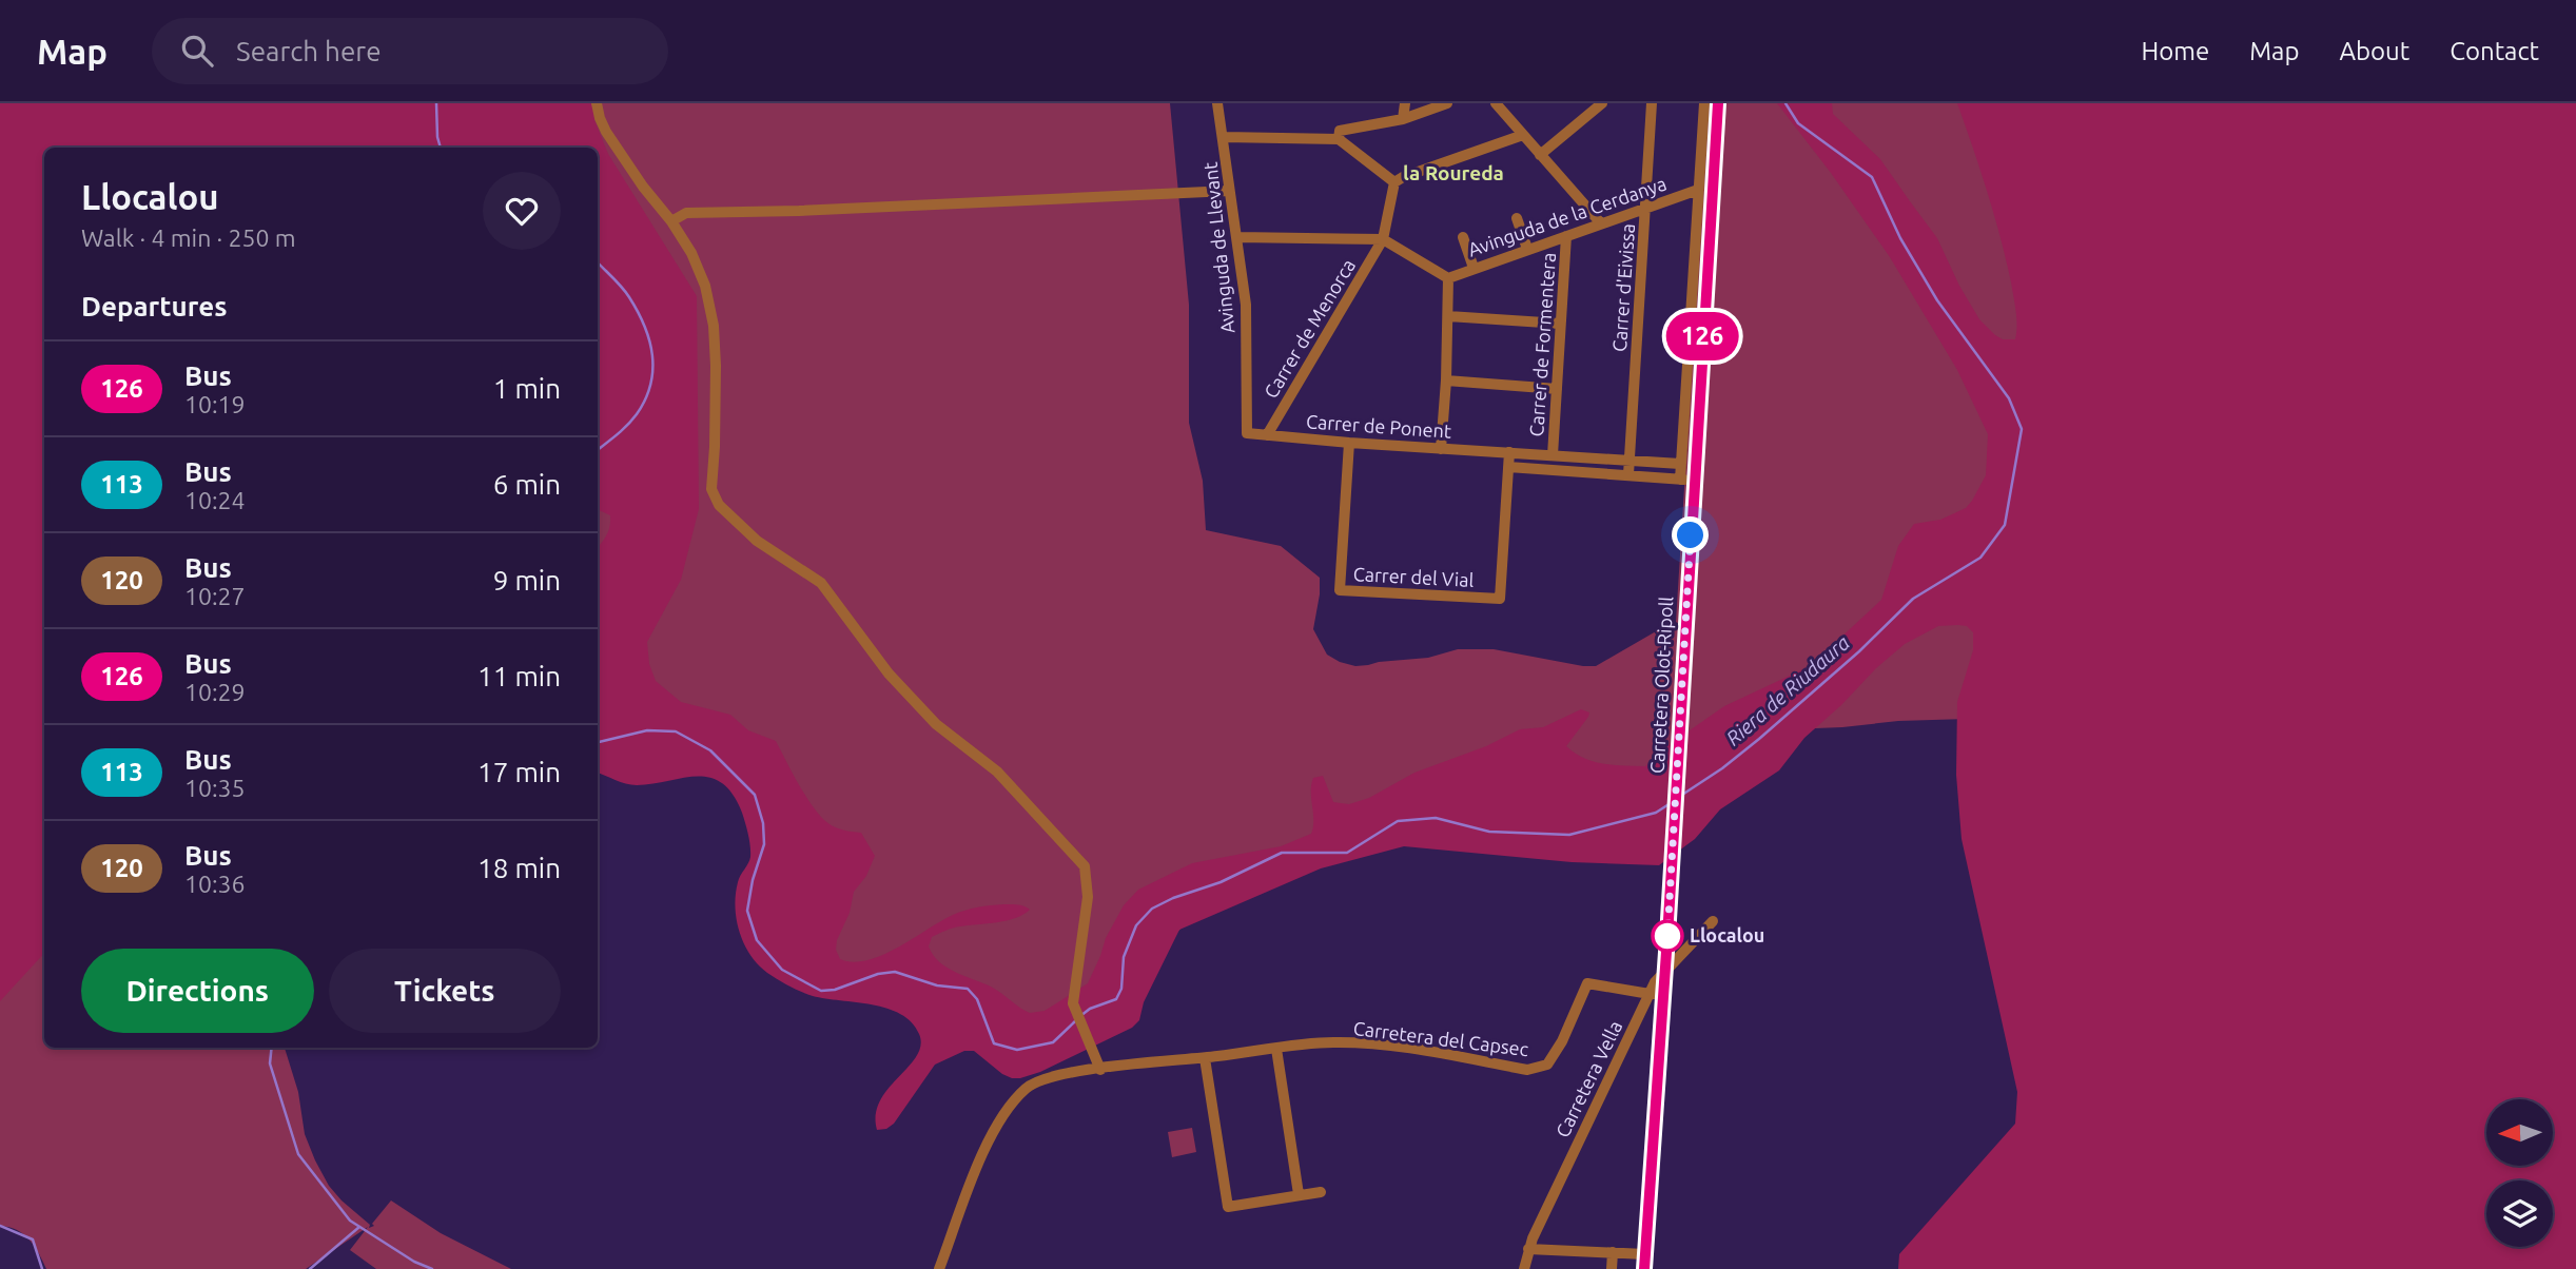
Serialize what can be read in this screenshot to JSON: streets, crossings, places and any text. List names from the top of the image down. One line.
{"streets":{"main road":["Carretera Olot-Ripoll"],"street":["Avinguda de la Cerdanya","Avinguda de Llevant","Carrer d'Eivissa","Carrer de Menorca","Carrer de Formentera","Carrer de Ponent","Carrer del Vial","Carretera del Capsec","Carretera Vella"]},"crossings":[["Avinguda de la Cerdanya","Carrer d'Eivissa"],["Avinguda de la Cerdanya","Carrer de Formentera"],["Avinguda de Llevant","Carrer de Ponent"],["Carrer d'Eivissa","Carrer de Ponent"],["Carrer de Menorca","Carrer de Ponent"],["Carrer de Formentera","Carrer de Ponent"],["Carrer de Ponent","Carrer del Vial"],["Carretera Olot-Ripoll","Carretera del Capsec"],["Carretera Olot-Ripoll","Carretera Vella"],["Carretera del Capsec","Carretera Vella"]],"districts":["la Roureda"],"water":["Riera de Riudaura"],"places":["Llocalou"],"lines":["bus line 126"],"north":"left","page":{"header":"Map","search":"Search here","nav":["Home","Map","About","Contact"],"on_map":"126","heading":[["Llocalou","Walk · 4 min · 250 m"],"Departures"],"list":[{"mark":"126","name":"Bus","note":"10:19","value":"1 min"},{"mark":"113","name":"Bus","note":"10:24","value":"6 min"},{"mark":"120","name":"Bus","note":"10:27","value":"9 min"},{"mark":"126","name":"Bus","note":"10:29","value":"11 min"},{"mark":"113","name":"Bus","note":"10:35","value":"17 min"},{"mark":"120","name":"Bus","note":"10:36","value":"18 min"}],"buttons":["Directions","Tickets"]}}
